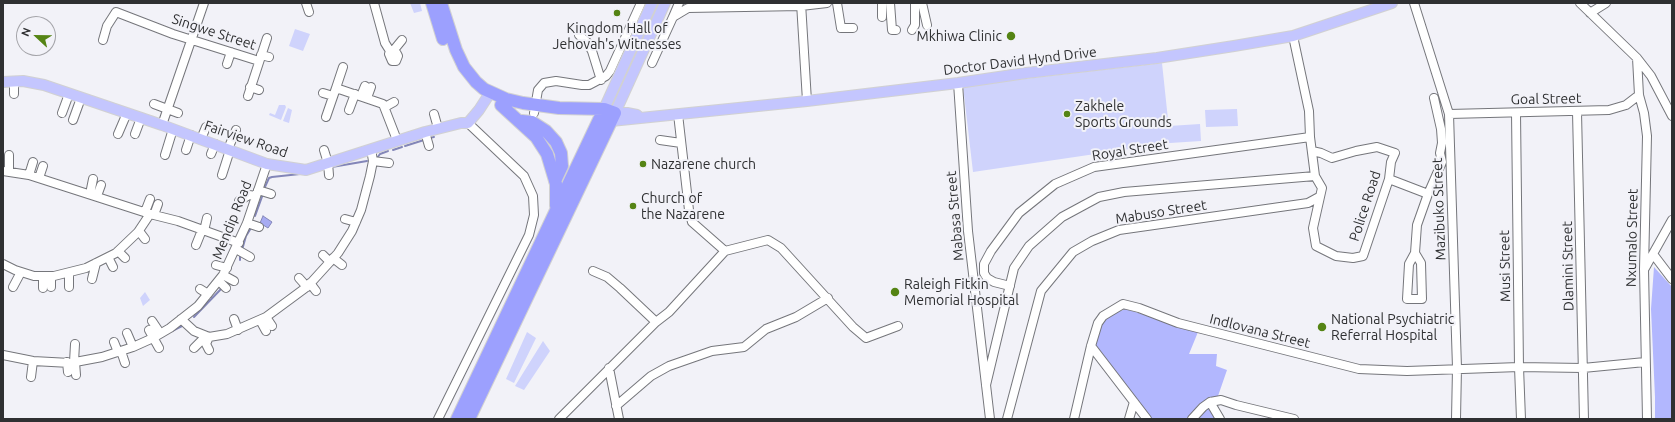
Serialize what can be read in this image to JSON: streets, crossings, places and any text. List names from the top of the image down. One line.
{"streets":{"main road":["Doctor David Hynd Drive","Fairview Road"],"street":["Singwe Street","Goal Street","Royal Street","Police Road","Mazibuko Street","Mabuso Street","Mabasa Street","Mendip Road","Nxumalo Street","Musi Street","Dlamini Street","Indlovana Street"]},"crossings":[["Doctor David Hynd Drive","Police Road"],["Doctor David Hynd Drive","Mabasa Street"],["Goal Street","Mazibuko Street"],["Goal Street","Nxumalo Street"],["Goal Street","Musi Street"],["Goal Street","Dlamini Street"],["Fairview Road","Mendip Road"],["Royal Street","Police Road"],["Police Road","Mabuso Street"],["Mazibuko Street","Indlovana Street"],["Nxumalo Street","Indlovana Street"],["Musi Street","Indlovana Street"],["Dlamini Street","Indlovana Street"]],"places":["Kingdom Hall of Jehovah's Witnesses","Mkhiwa Clinic","Zakhele Sports Grounds","Nazarene church","Church of the Nazarene","Raleigh Fitkin Memorial Hospital","National Psychiatric Referral Hospital"],"north":"left"}
